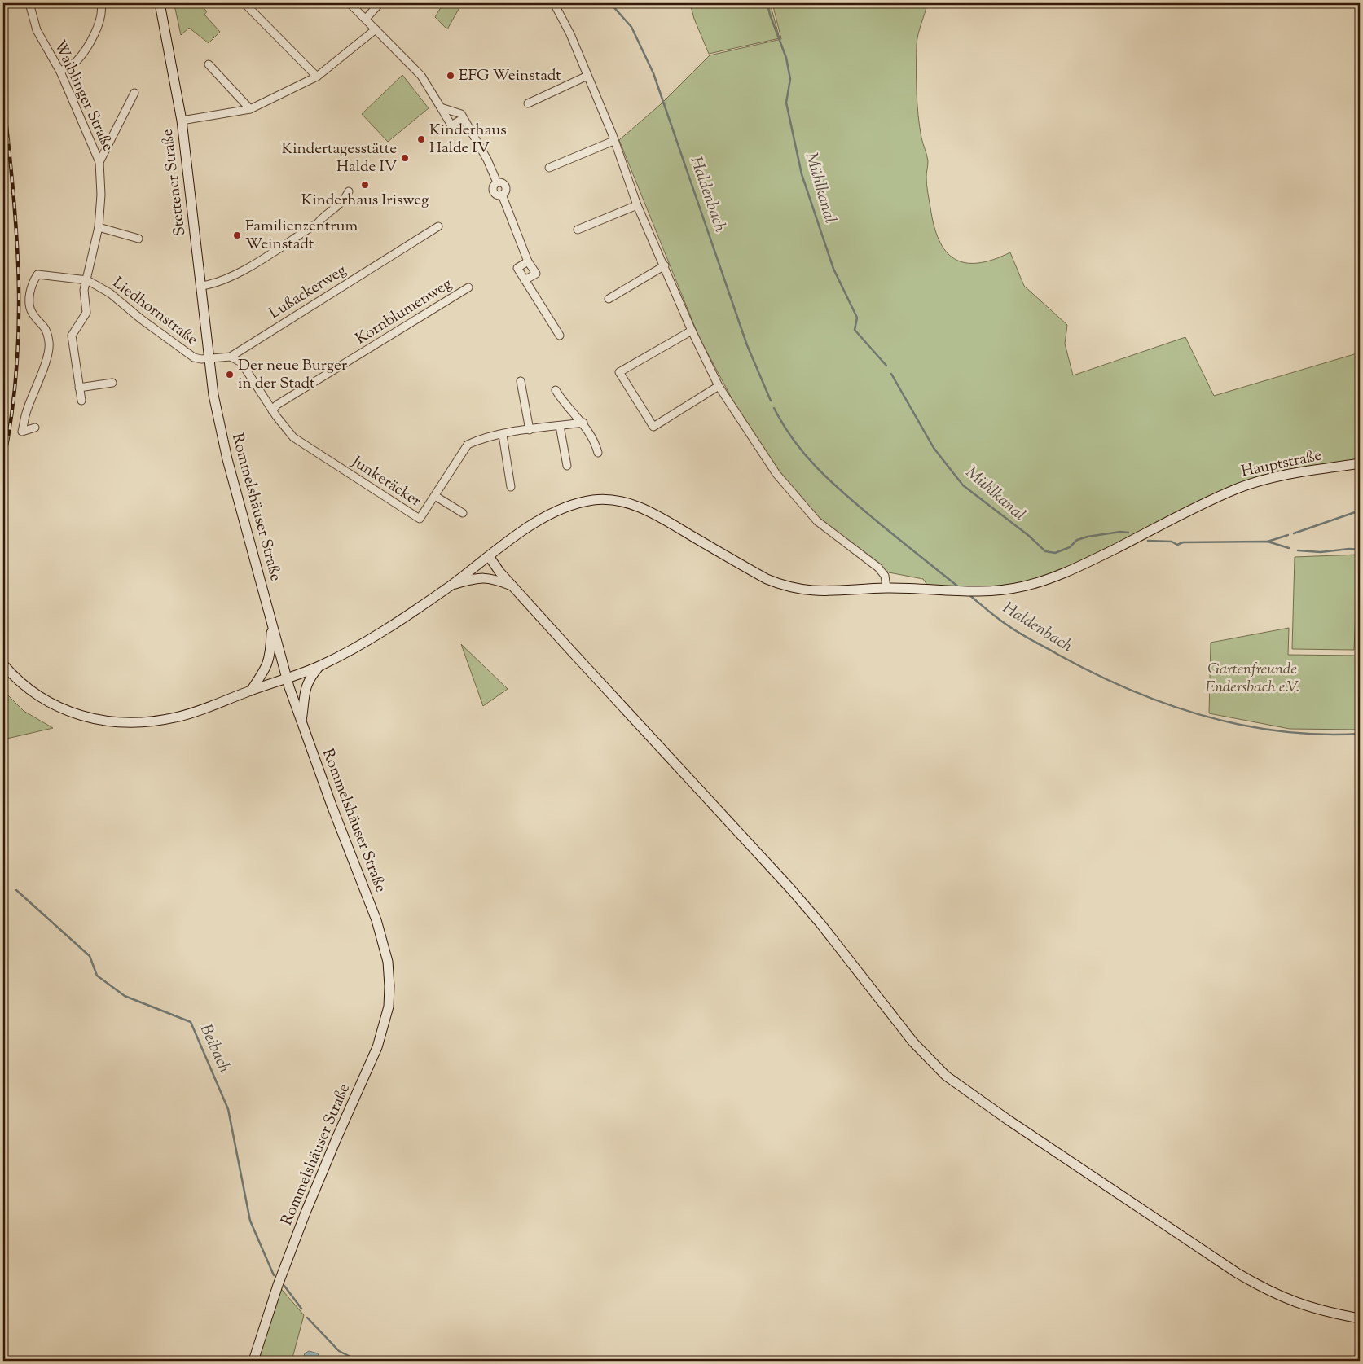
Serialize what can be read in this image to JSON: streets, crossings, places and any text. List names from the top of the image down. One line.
{"streets":{"main road":["Stettener Straße","Hauptstraße","Rommelshäuser Straße"],"street":["Waiblinger Straße","Lußackerweg","Liedhornstraße","Kornblumenweg","Junkeräcker"]},"crossings":[["Waiblinger Straße","Liedhornstraße"],["Stettener Straße","Lußackerweg"],["Stettener Straße","Liedhornstraße"],["Stettener Straße","Rommelshäuser Straße"],["Lußackerweg","Liedhornstraße"],["Lußackerweg","Junkeräcker"],["Lußackerweg","Rommelshäuser Straße"],["Liedhornstraße","Rommelshäuser Straße"],["Kornblumenweg","Junkeräcker"]],"water":["Mühlkanal","Haldenbach","Beibach"],"parks":["Gartenfreunde Endersbach e.V."],"places":["EFG Weinstadt","Kinderhaus Halde IV","Kindertagesstätte Halde IV","Kinderhaus Irisweg","Familienzentrum Weinstadt","Der neue Burger in der Stadt"]}
